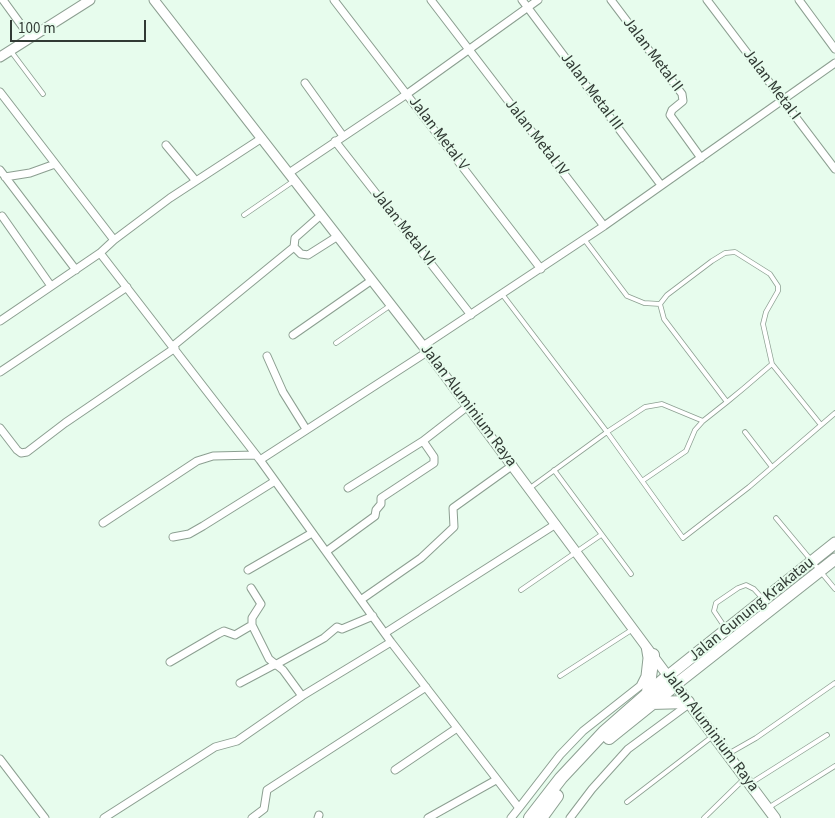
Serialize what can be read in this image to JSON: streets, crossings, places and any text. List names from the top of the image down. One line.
{"streets":{"highway":["Jalan Gunung Krakatau"],"main road":["Jalan Aluminium Raya"],"street":["Jalan Metal II","Jalan Metal I","Jalan Metal III","Jalan Metal V","Jalan Metal IV","Jalan Metal VI"]},"crossings":[["Jalan Aluminium Raya","Jalan Gunung Krakatau"]],"scale_bar":"100 m"}
